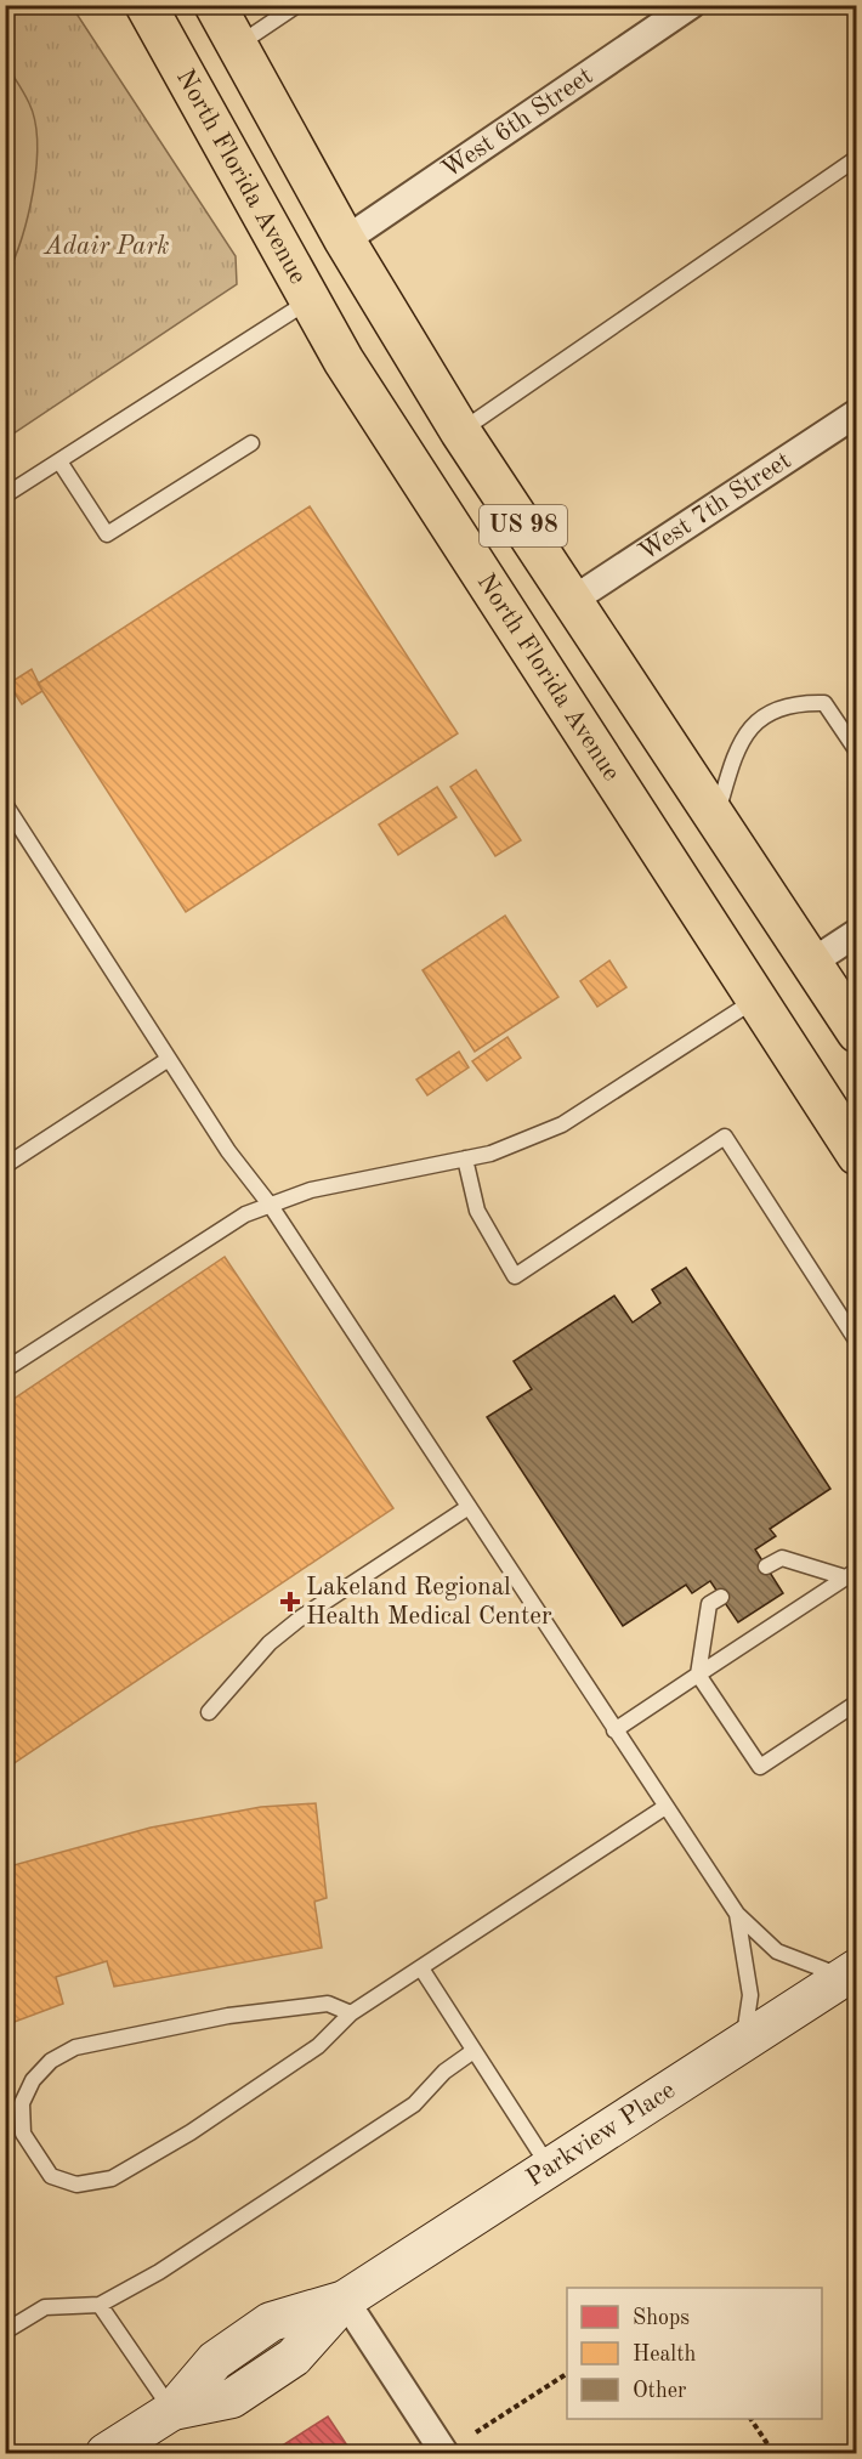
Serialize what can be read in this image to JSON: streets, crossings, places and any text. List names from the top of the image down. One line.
{"streets":{"main road":["North Florida Avenue","US 98"],"street":["West 6th Street","West 7th Street","Parkview Place"]},"crossings":[["West 6th Street","US 98"],["West 7th Street","US 98"]],"parks":["Adair Park"],"places":{"health":["Lakeland Regional Health Medical Center"]},"legend":["Shops","Health","Other"]}
